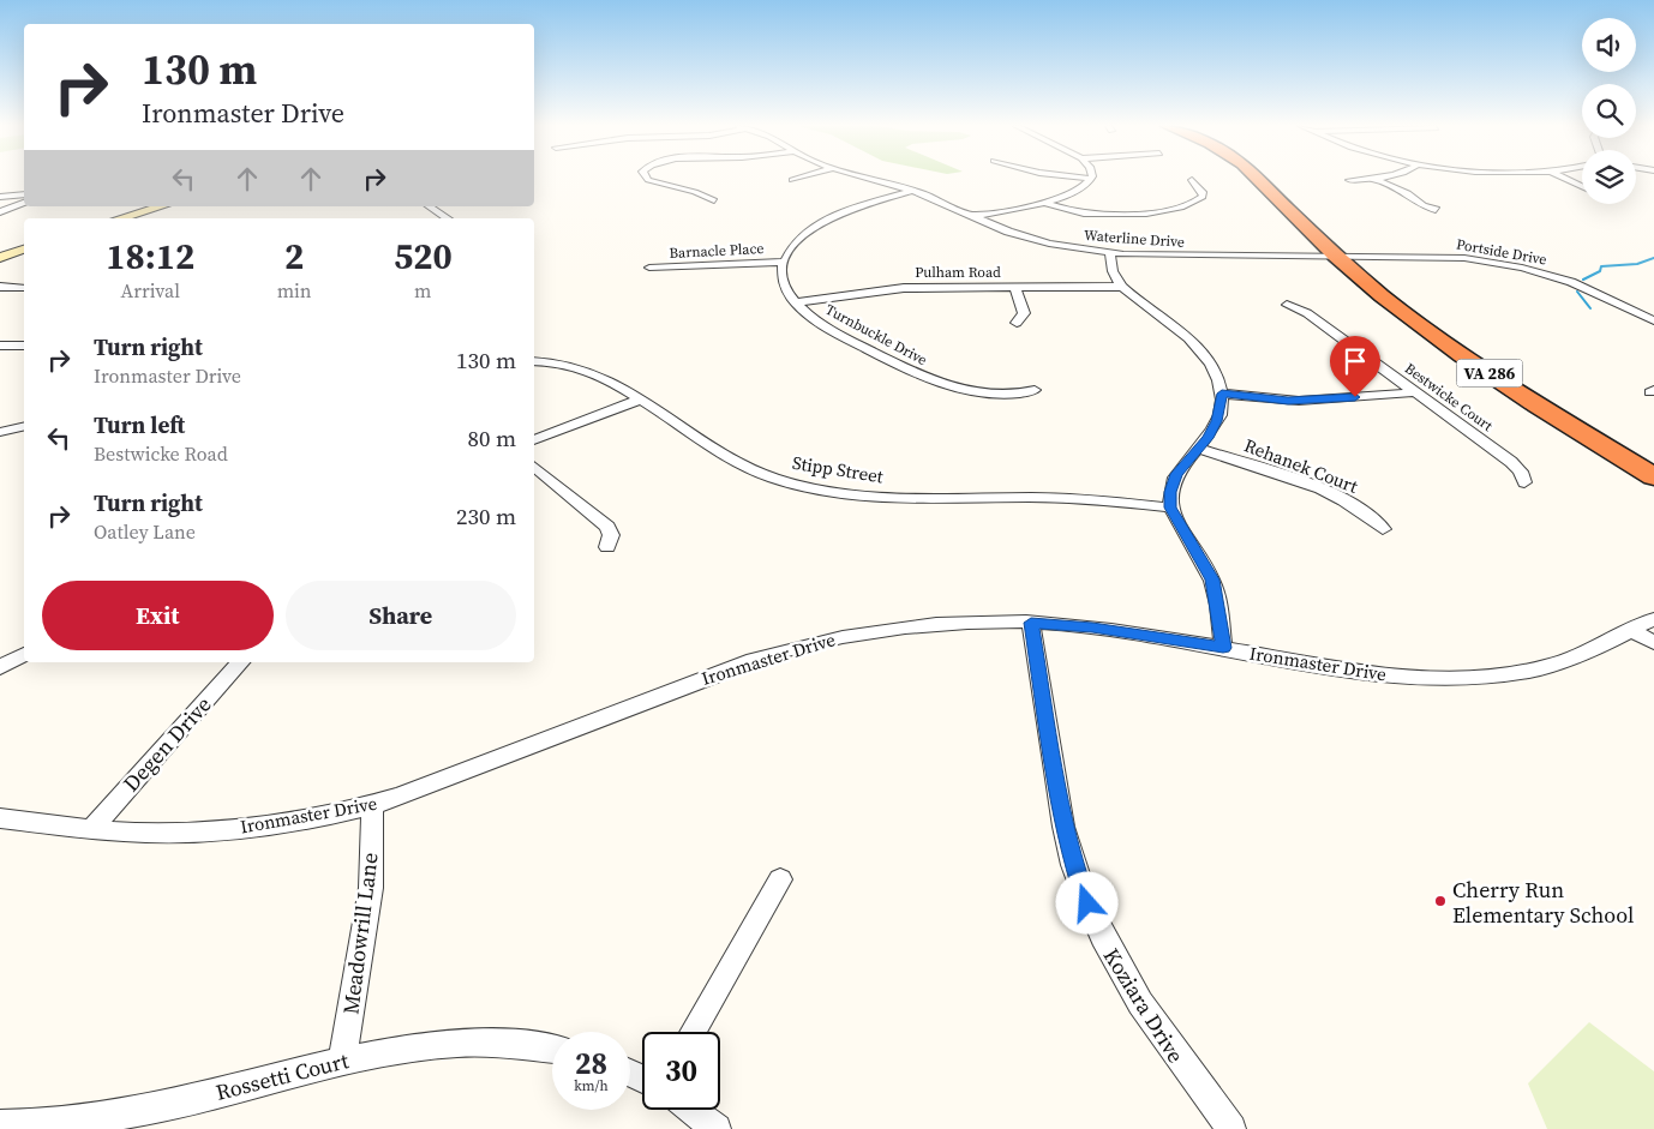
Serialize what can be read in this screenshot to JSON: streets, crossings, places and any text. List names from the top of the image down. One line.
{"streets":{"highway":["VA 286"],"street":["Waterline Drive","Barnacle Place","Portside Drive","Pulham Road","Turnbuckle Drive","Bestwicke Court","Rehanek Court","Stipp Street","Ironmaster Drive","Degen Drive","Meadowrill Lane","Koziara Drive","Rossetti Court"]},"crossings":[["Waterline Drive","VA 286"],["Barnacle Place","Turnbuckle Drive"],["Portside Drive","VA 286"],["Pulham Road","Turnbuckle Drive"],["Ironmaster Drive","Degen Drive"],["Ironmaster Drive","Meadowrill Lane"],["Ironmaster Drive","Koziara Drive"],["Meadowrill Lane","Rossetti Court"]],"places":["Cherry Run Elementary School"],"page":{"turn":["130 m","Ironmaster Drive"],"eta":["18:12","Arrival","2","min","520","m"],"list":[{"name":"Turn right","note":"Ironmaster Drive","value":"130 m"},{"name":"Turn left","note":"Bestwicke Road","value":"80 m"},{"name":"Turn right","note":"Oatley Lane","value":"230 m"}],"buttons":["Exit","Share"],"speed":"28 km/h","limit":"30"}}
